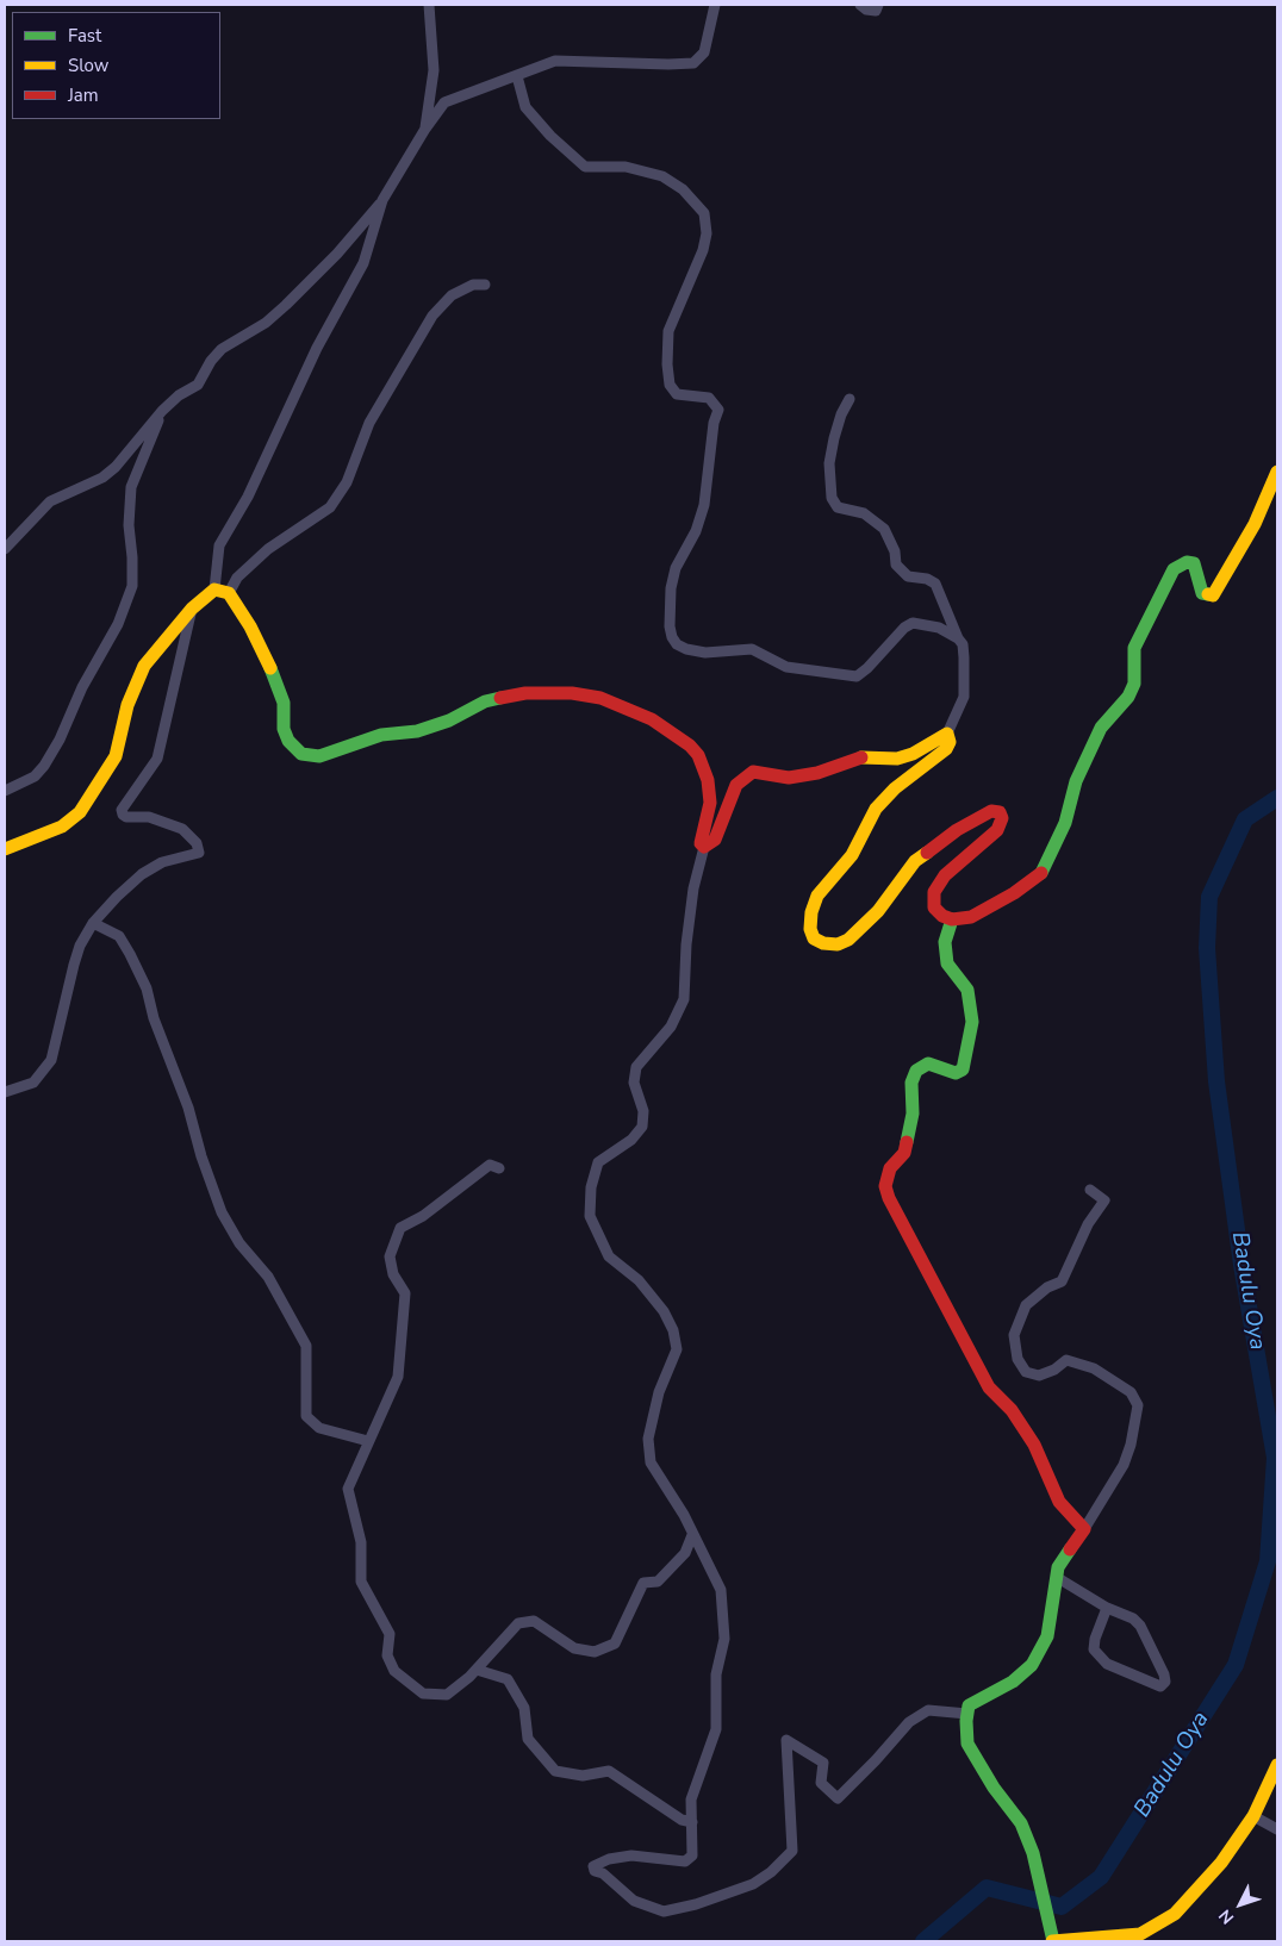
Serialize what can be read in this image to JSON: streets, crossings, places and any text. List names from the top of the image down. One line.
{"water":["Badulu Oya"],"legend":["Fast","Slow","Jam"],"north":"bottom left"}
